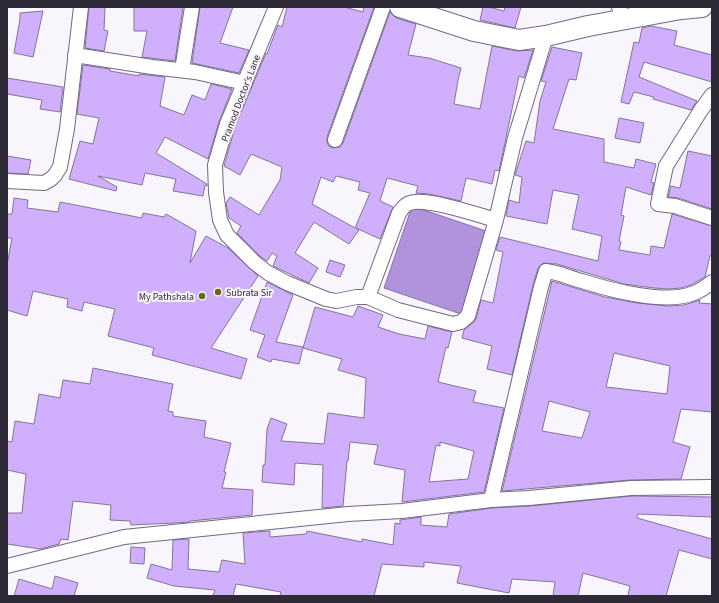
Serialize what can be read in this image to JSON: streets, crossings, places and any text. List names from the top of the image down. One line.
{"streets":{"street":["Pramod Doctor's Lane"]},"places":["Subrata Sir","My Pathshala"]}
